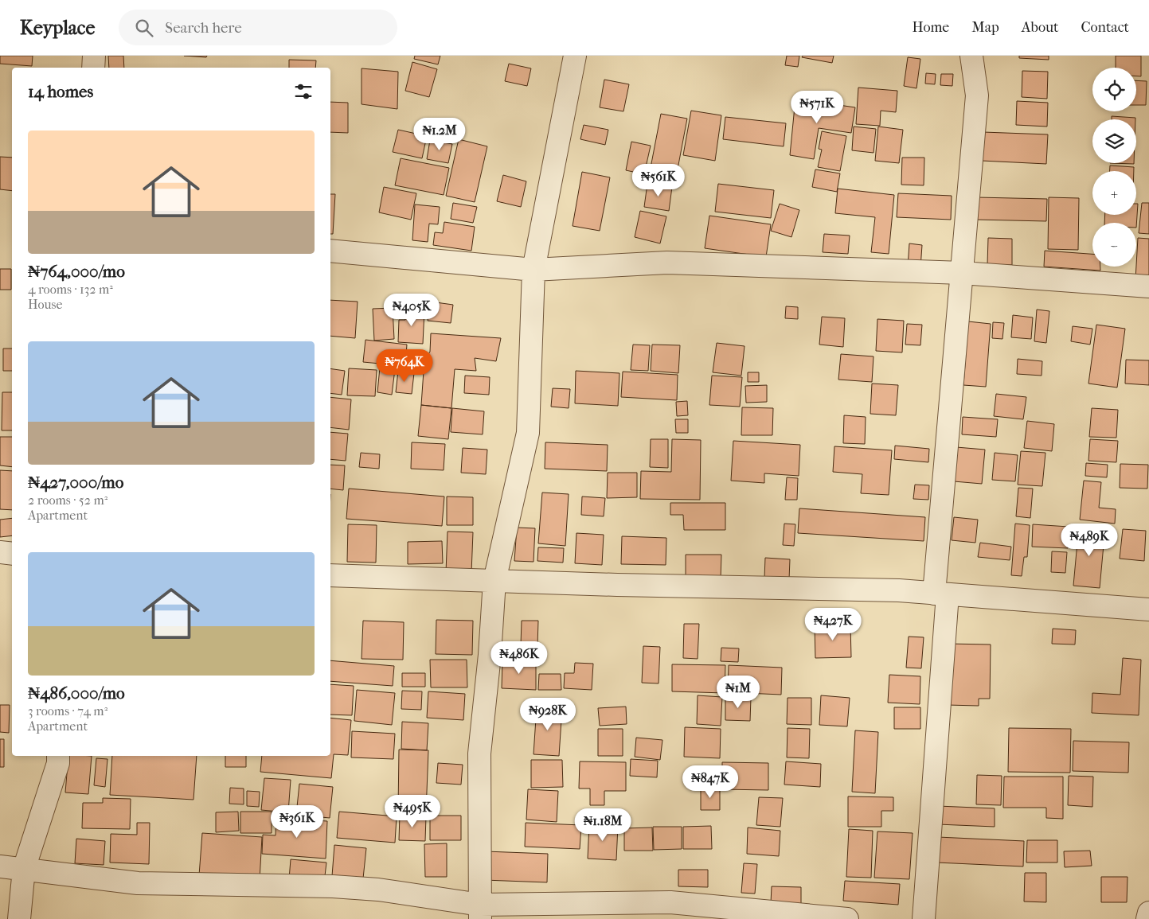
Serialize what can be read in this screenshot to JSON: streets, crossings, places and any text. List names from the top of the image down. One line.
{"page":{"header":"Keyplace","search":"Search here","nav":["Home","Map","About","Contact"],"map_buttons":["+","−"],"heading":"14 homes","price":["₦571K","₦1.2M","₦561K","₦405K","₦764K","₦489K","₦427K","₦486K","₦1M","₦928K","₦847K","₦495K","₦361K","₦1.18M"],"list":[{"name":"₦764,000/mo","note":"4 rooms · 132 m² · House"},{"name":"₦427,000/mo","note":"2 rooms · 52 m² · Apartment"},{"name":"₦486,000/mo","note":"3 rooms · 74 m² · Apartment"}]}}
